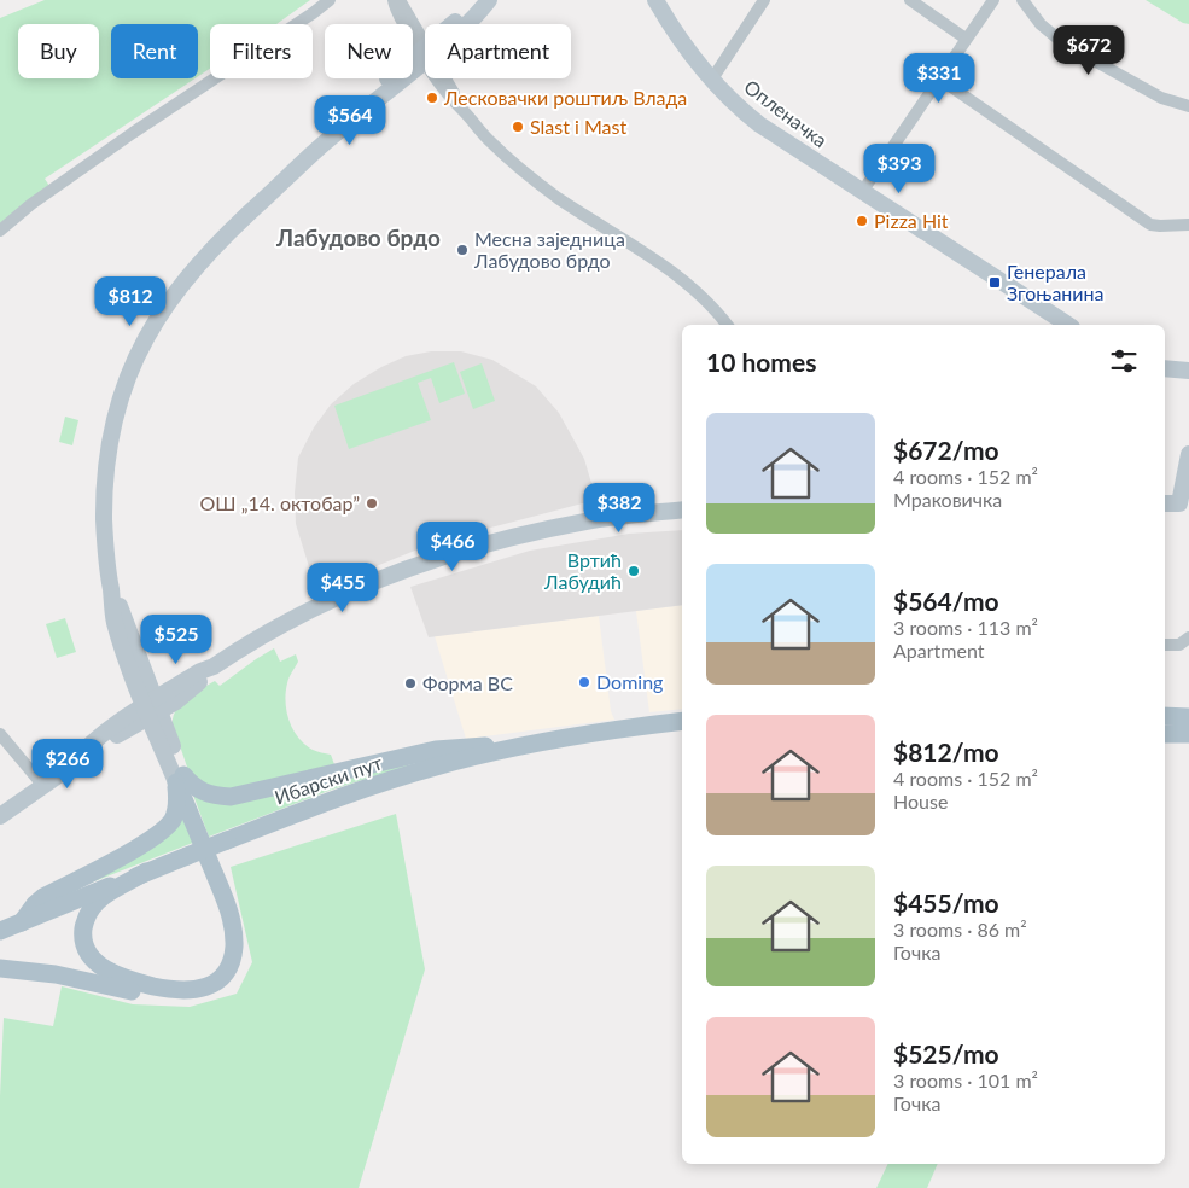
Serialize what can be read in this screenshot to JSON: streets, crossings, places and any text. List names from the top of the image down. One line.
{"streets":{"main road":["Ибарски пут"],"street":["Опленачка"]},"districts":["Лабудово брдо"],"places":{"other":["Лесковачки роштиљ Влада","Slast i Mast","Pizza Hit","Месна заједница Лабудово брдо","ОШ „14. октобар”","Вртић Лабудић","Doming","Форма ВС"],"transit":["Генерала Згоњанина"]},"page":{"chip":["Buy","Rent","Filters","New","Apartment"],"price":["$672","$331","$564","$393","$812","$382","$466","$455","$525","$266"],"heading":"10 homes","list":[{"name":"$672/mo","note":"4 rooms · 152 m² · Мраковичка"},{"name":"$564/mo","note":"3 rooms · 113 m² · Apartment"},{"name":"$812/mo","note":"4 rooms · 152 m² · House"},{"name":"$455/mo","note":"3 rooms · 86 m² · Гочка"},{"name":"$525/mo","note":"3 rooms · 101 m² · Гочка"}]}}
